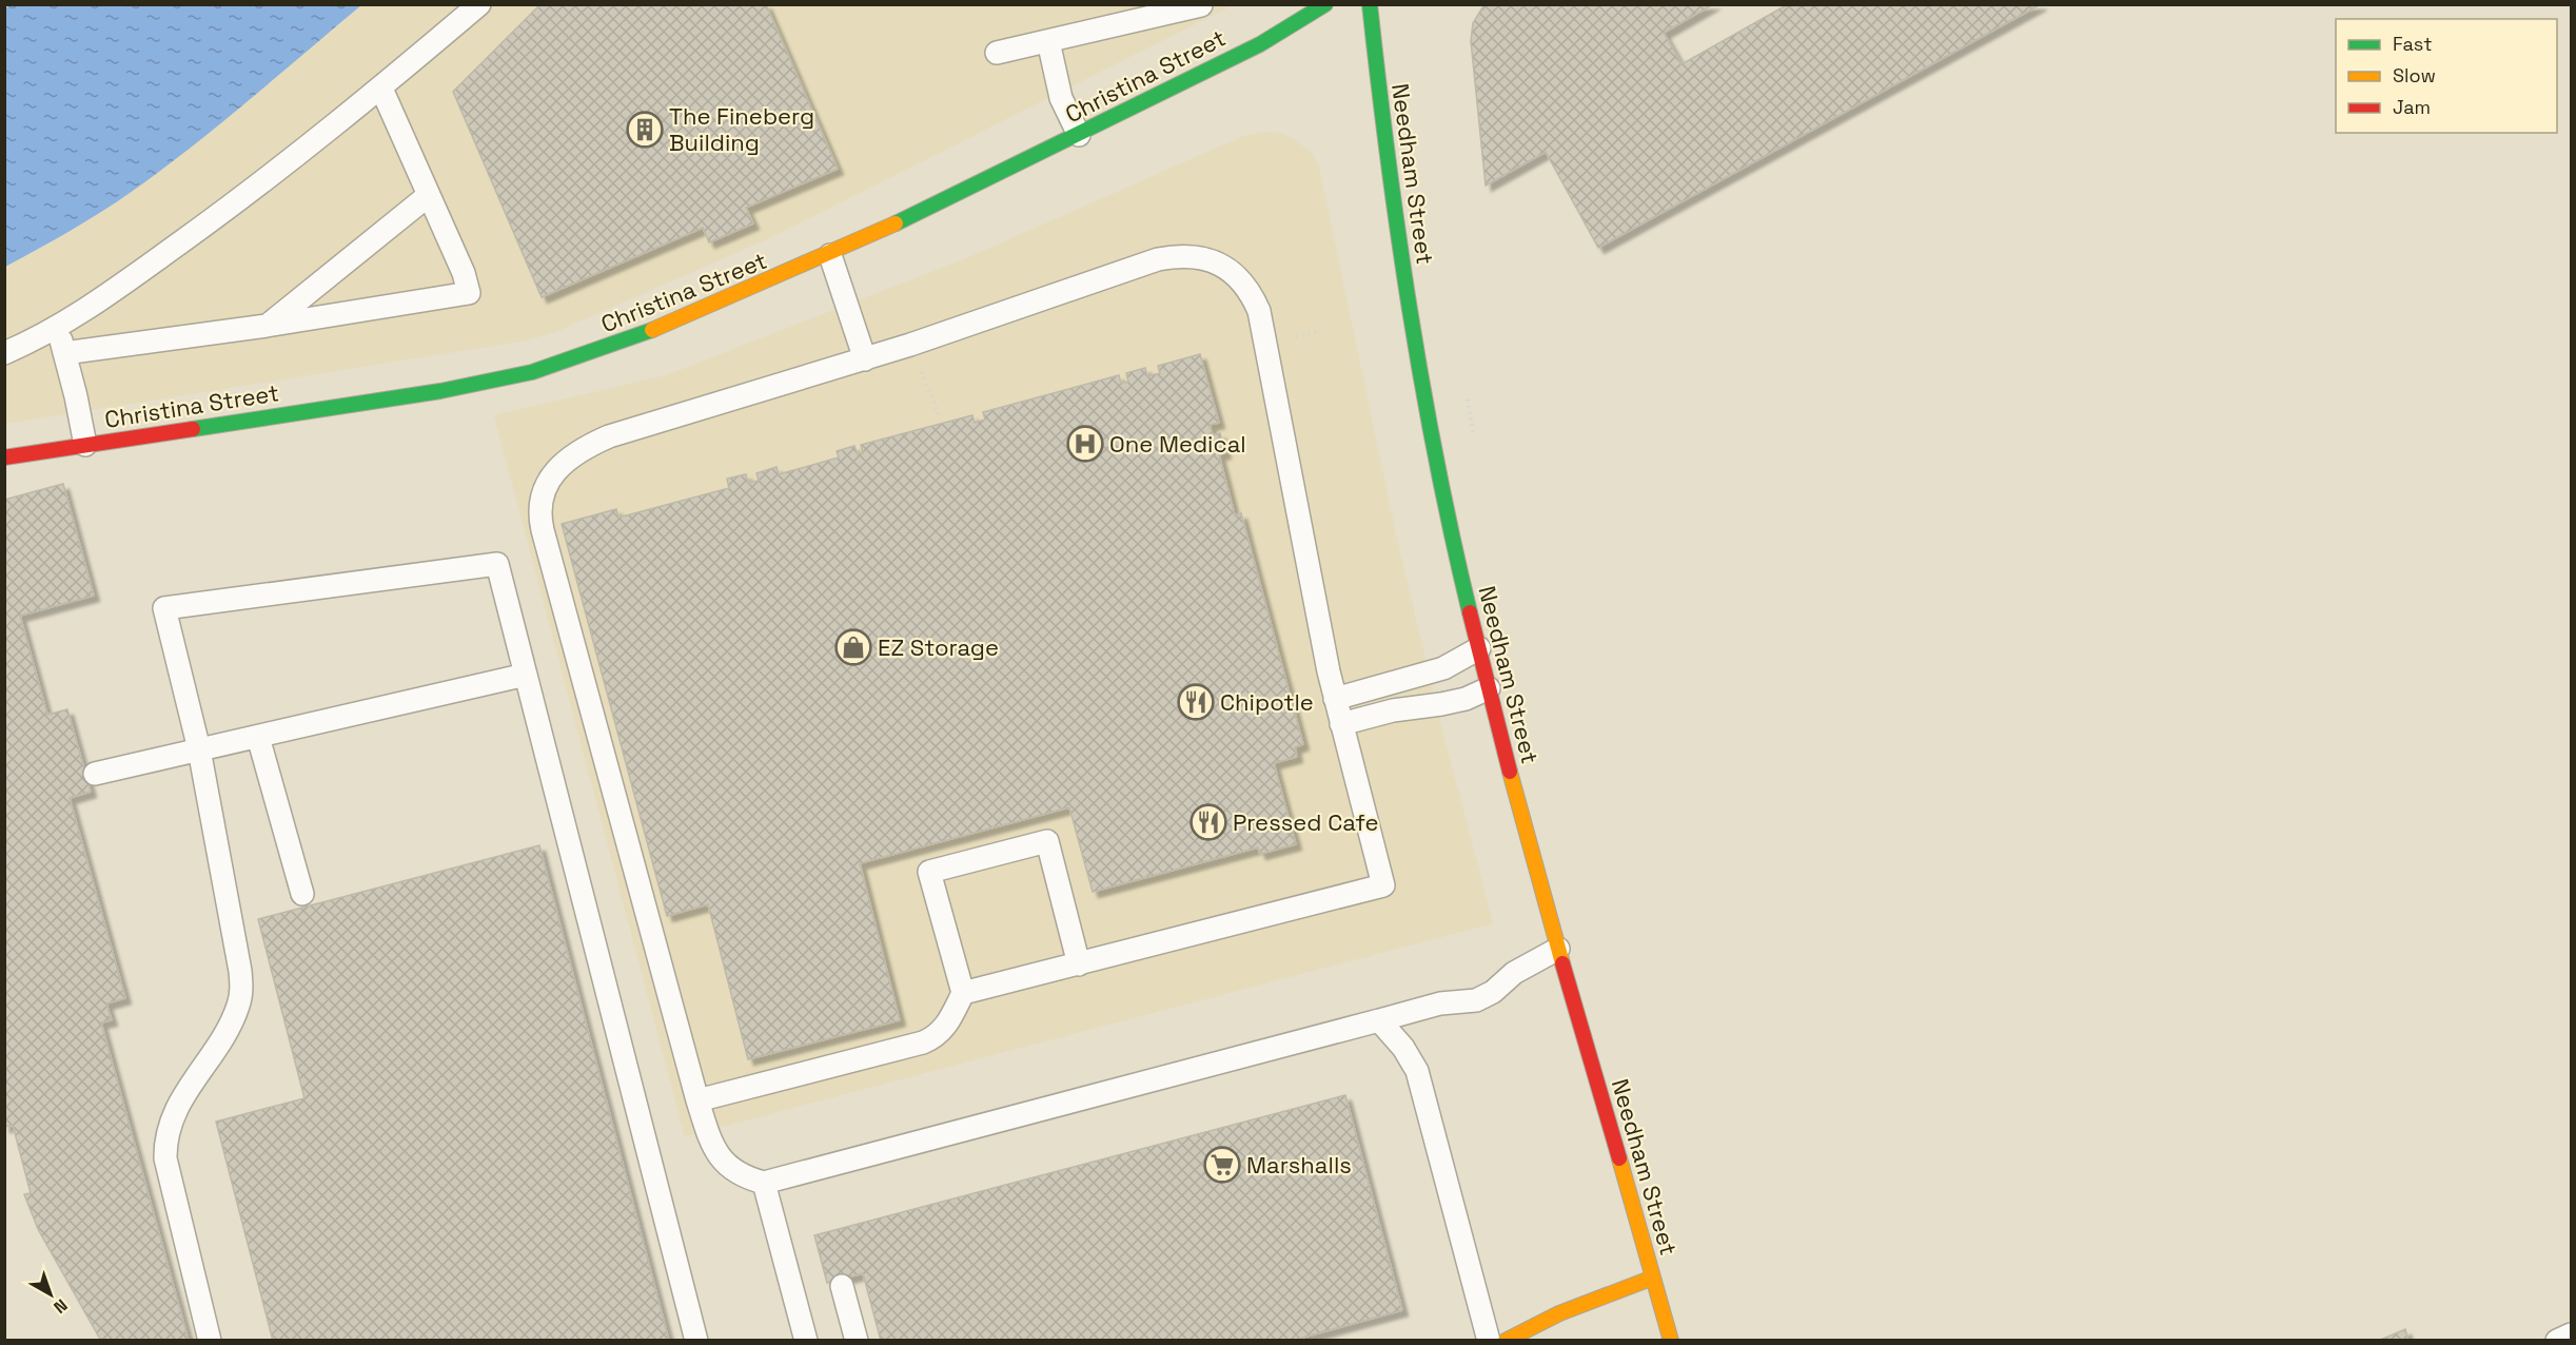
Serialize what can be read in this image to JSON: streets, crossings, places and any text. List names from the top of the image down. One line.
{"streets":{"street":["Christina Street","Needham Street"]},"places":{"building":["The Fineberg Building"],"hospital":["One Medical"],"shop":["EZ Storage"],"restaurant":["Chipotle","Pressed Cafe"],"supermarket":["Marshalls"]},"legend":["Fast","Slow","Jam"],"north":"bottom right"}
